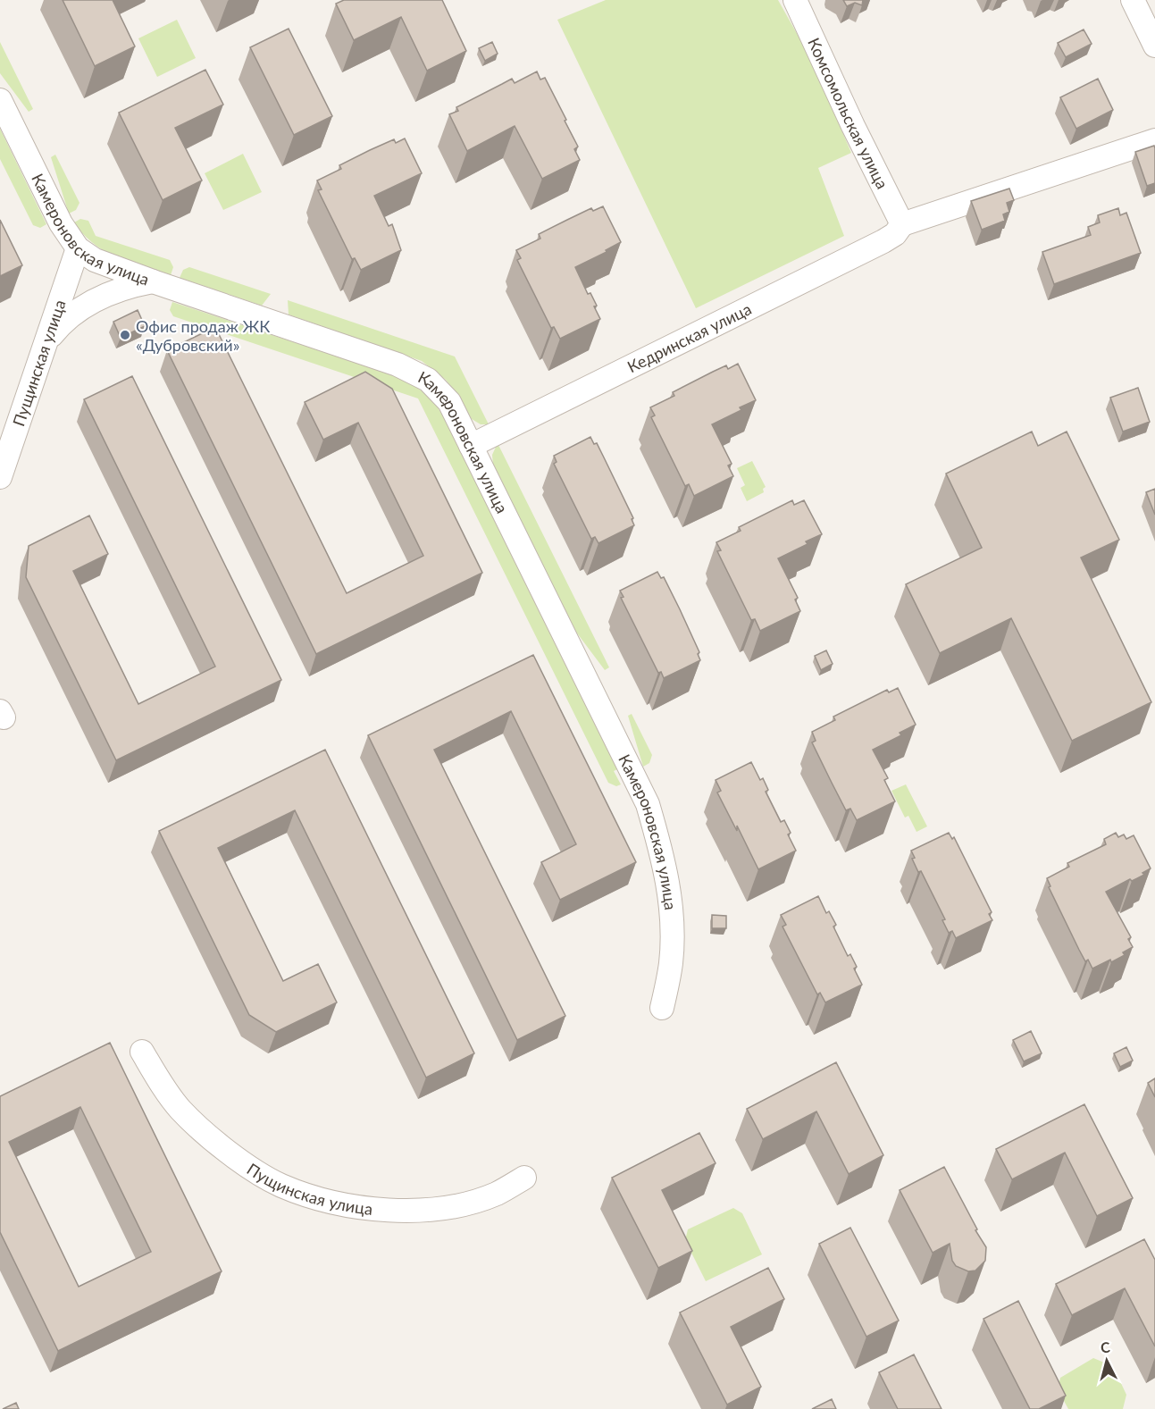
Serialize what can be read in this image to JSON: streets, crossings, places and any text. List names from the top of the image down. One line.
{"streets":{"street":["Комсомольская улица","Камероновская улица","Кедринская улица","Пущинская улица"]},"crossings":[["Комсомольская улица","Кедринская улица"],["Камероновская улица","Кедринская улица"],["Камероновская улица","Пущинская улица"]],"places":["Офис продаж ЖК «Дубровский»"],"north":"top"}
